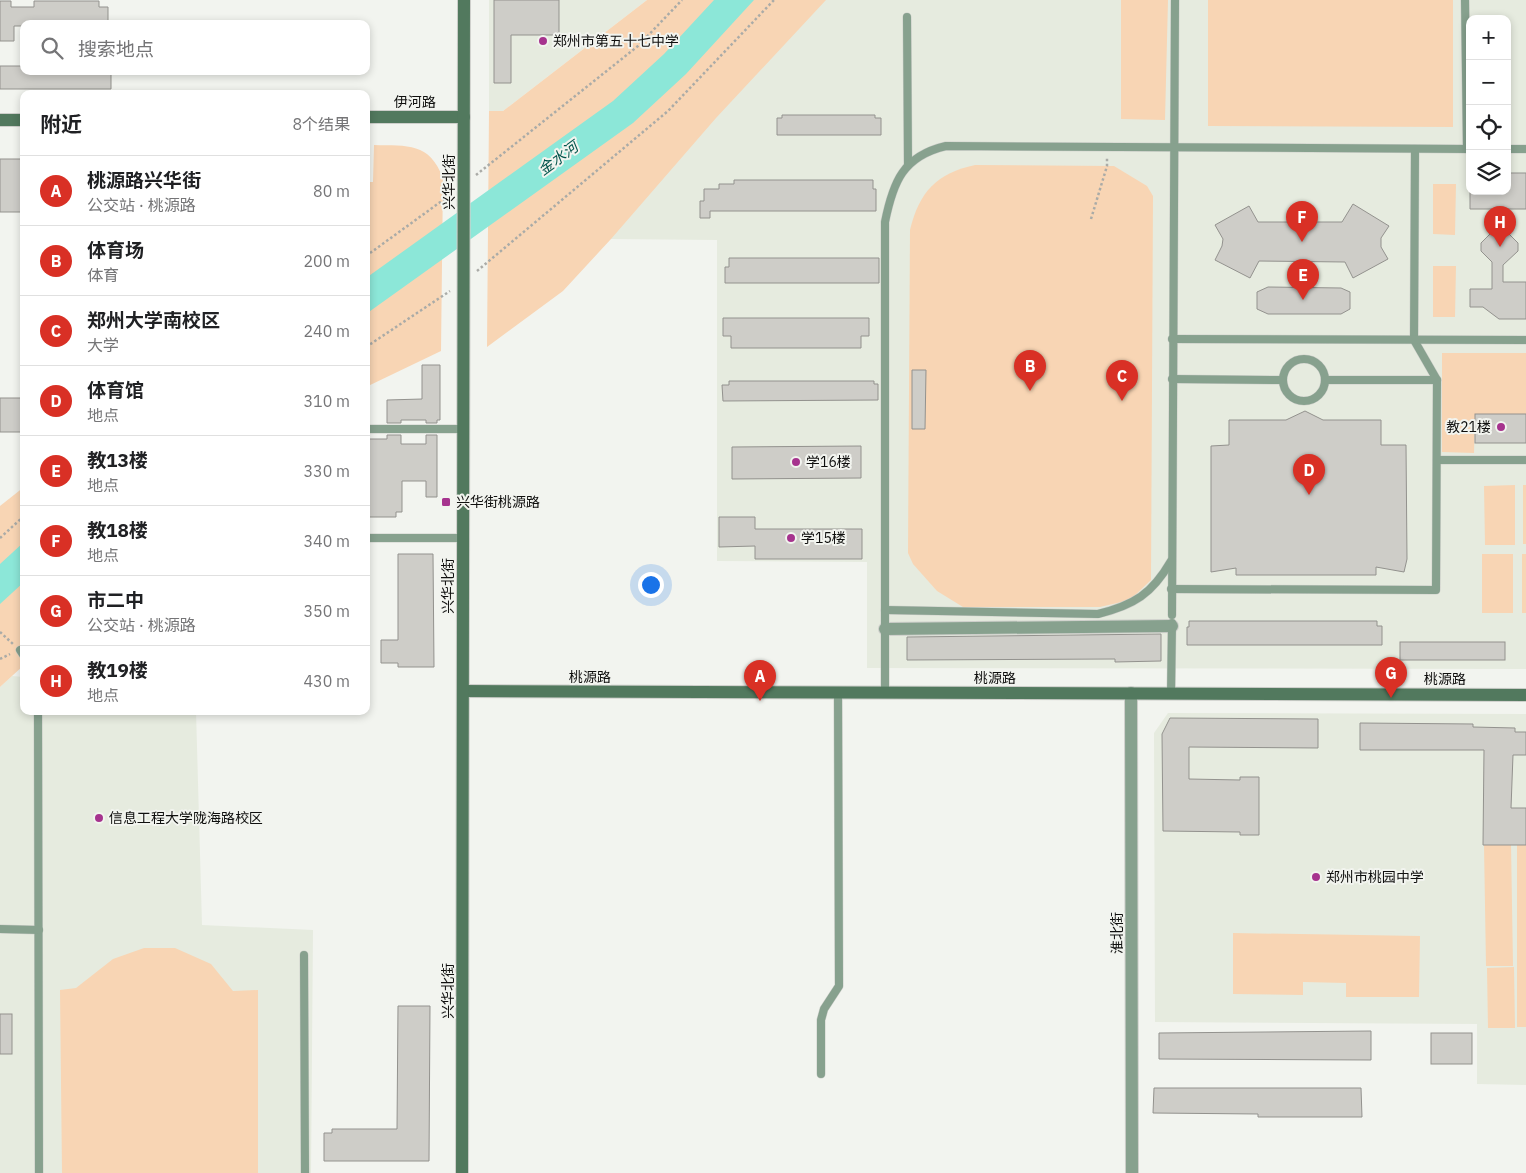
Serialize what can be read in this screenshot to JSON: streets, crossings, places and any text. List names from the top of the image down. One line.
{"streets":{"street":["伊河路","兴华北街","桃源路","淮北街"]},"crossings":[["伊河路","兴华北街"],["兴华北街","桃源路"],["桃源路","淮北街"]],"water":["金水河"],"places":{"other":["郑州市第五十七中学","教21楼","学16楼","学15楼","信息工程大学陇海路校区","郑州市桃园中学"],"transit":["兴华街桃源路"]},"page":{"map_buttons":["+","−"],"search":"搜索地点","heading":["附近","8个结果"],"list":[{"mark":"A","name":"桃源路兴华街","note":"公交站 · 桃源路","value":"80 m"},{"mark":"B","name":"体育场","note":"体育","value":"200 m"},{"mark":"C","name":"郑州大学南校区","note":"大学","value":"240 m"},{"mark":"D","name":"体育馆","note":"地点","value":"310 m"},{"mark":"E","name":"教13楼","note":"地点","value":"330 m"},{"mark":"F","name":"教18楼","note":"地点","value":"340 m"},{"mark":"G","name":"市二中","note":"公交站 · 桃源路","value":"350 m"},{"mark":"H","name":"教19楼","note":"地点","value":"430 m"}],"pins":["F","H","E","B","C","D","G","A"]}}
